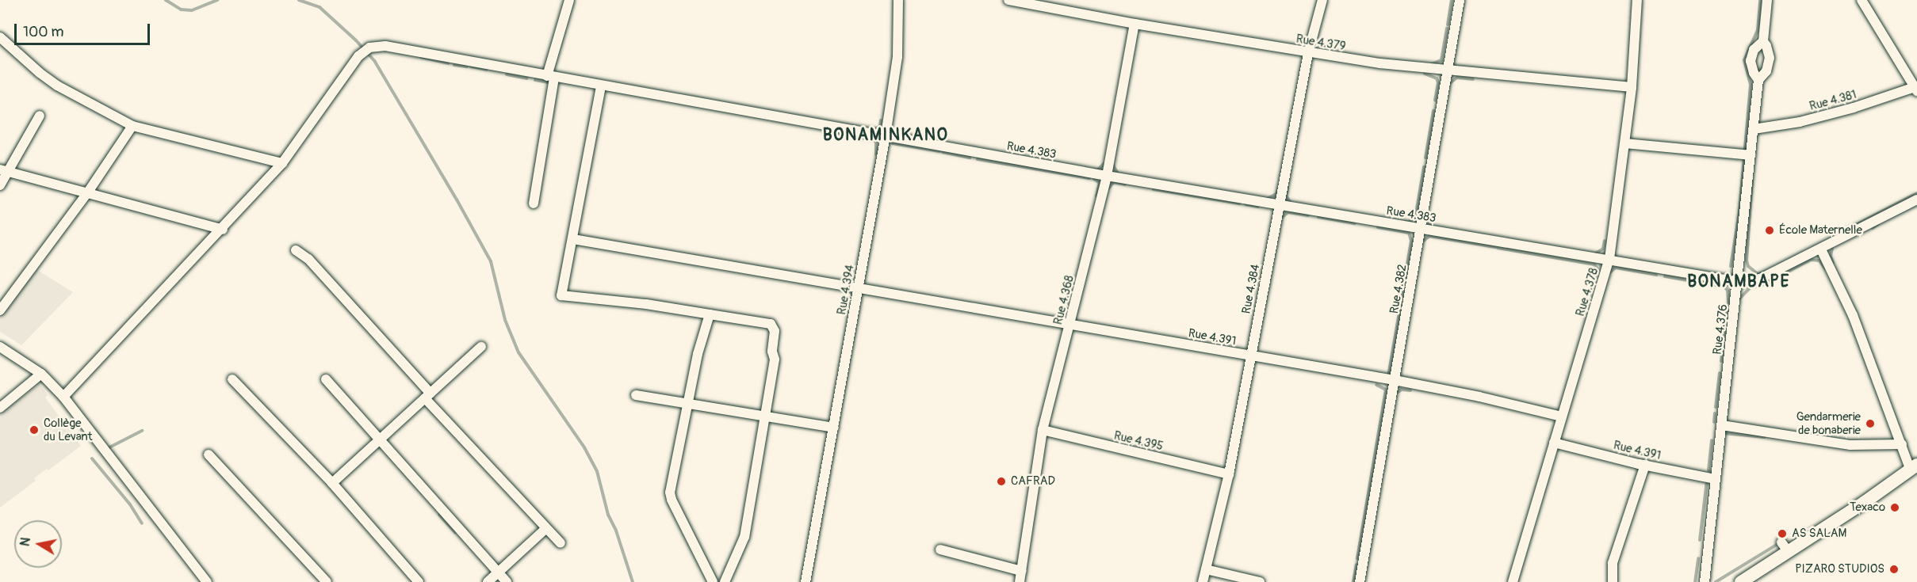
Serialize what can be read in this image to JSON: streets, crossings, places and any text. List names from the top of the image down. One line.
{"streets":{"street":["Rue 4.379","Rue 4.381","Rue 4.383","Rue 4.384","Rue 4.382","Rue 4.394","Rue 4.378","Rue 4.368","Rue 4.376","Rue 4.391","Rue 4.395"]},"crossings":[["Rue 4.379","Rue 4.384"],["Rue 4.379","Rue 4.382"],["Rue 4.379","Rue 4.378"],["Rue 4.379","Rue 4.368"],["Rue 4.381","Rue 4.376"],["Rue 4.383","Rue 4.384"],["Rue 4.383","Rue 4.382"],["Rue 4.383","Rue 4.394"],["Rue 4.383","Rue 4.378"],["Rue 4.383","Rue 4.368"],["Rue 4.383","Rue 4.376"],["Rue 4.384","Rue 4.391"],["Rue 4.384","Rue 4.395"],["Rue 4.382","Rue 4.391"],["Rue 4.394","Rue 4.391"],["Rue 4.378","Rue 4.391"],["Rue 4.368","Rue 4.391"],["Rue 4.368","Rue 4.395"],["Rue 4.376","Rue 4.391"]],"districts":["BONAMINKANO","BONAMBAPE"],"places":["École Maternelle","Gendarmerie de bonaberie","Collège du Levant","CAFRAD","Texaco","AS SALAM","PIZARO STUDIOS"],"scale_bar":"100 m","north":"left"}
